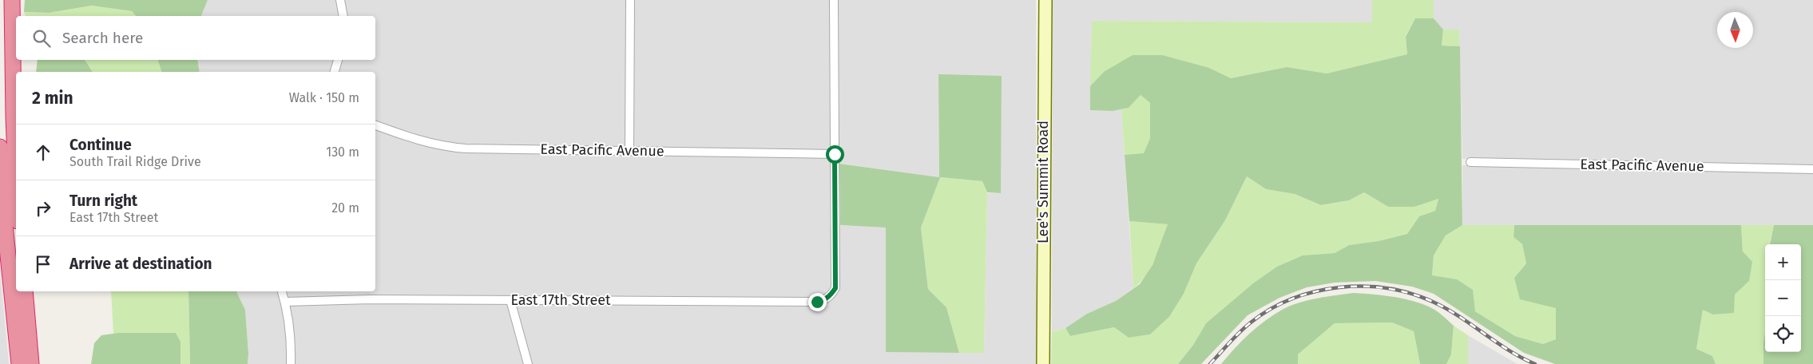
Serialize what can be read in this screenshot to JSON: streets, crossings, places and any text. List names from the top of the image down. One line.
{"streets":{"main road":["Lee's Summit Road"],"street":["East Pacific Avenue","East 17th Street"]},"crossings":[["East Pacific Avenue","East 17th Street"]],"north":"bottom","page":{"search":"Search here","heading":["2 min","Walk · 150 m"],"list":[["Continue","South Trail Ridge Drive","130 m"],["Turn right","East 17th Street","20 m"],"Arrive at destination"],"map_buttons":["+","−"]}}
